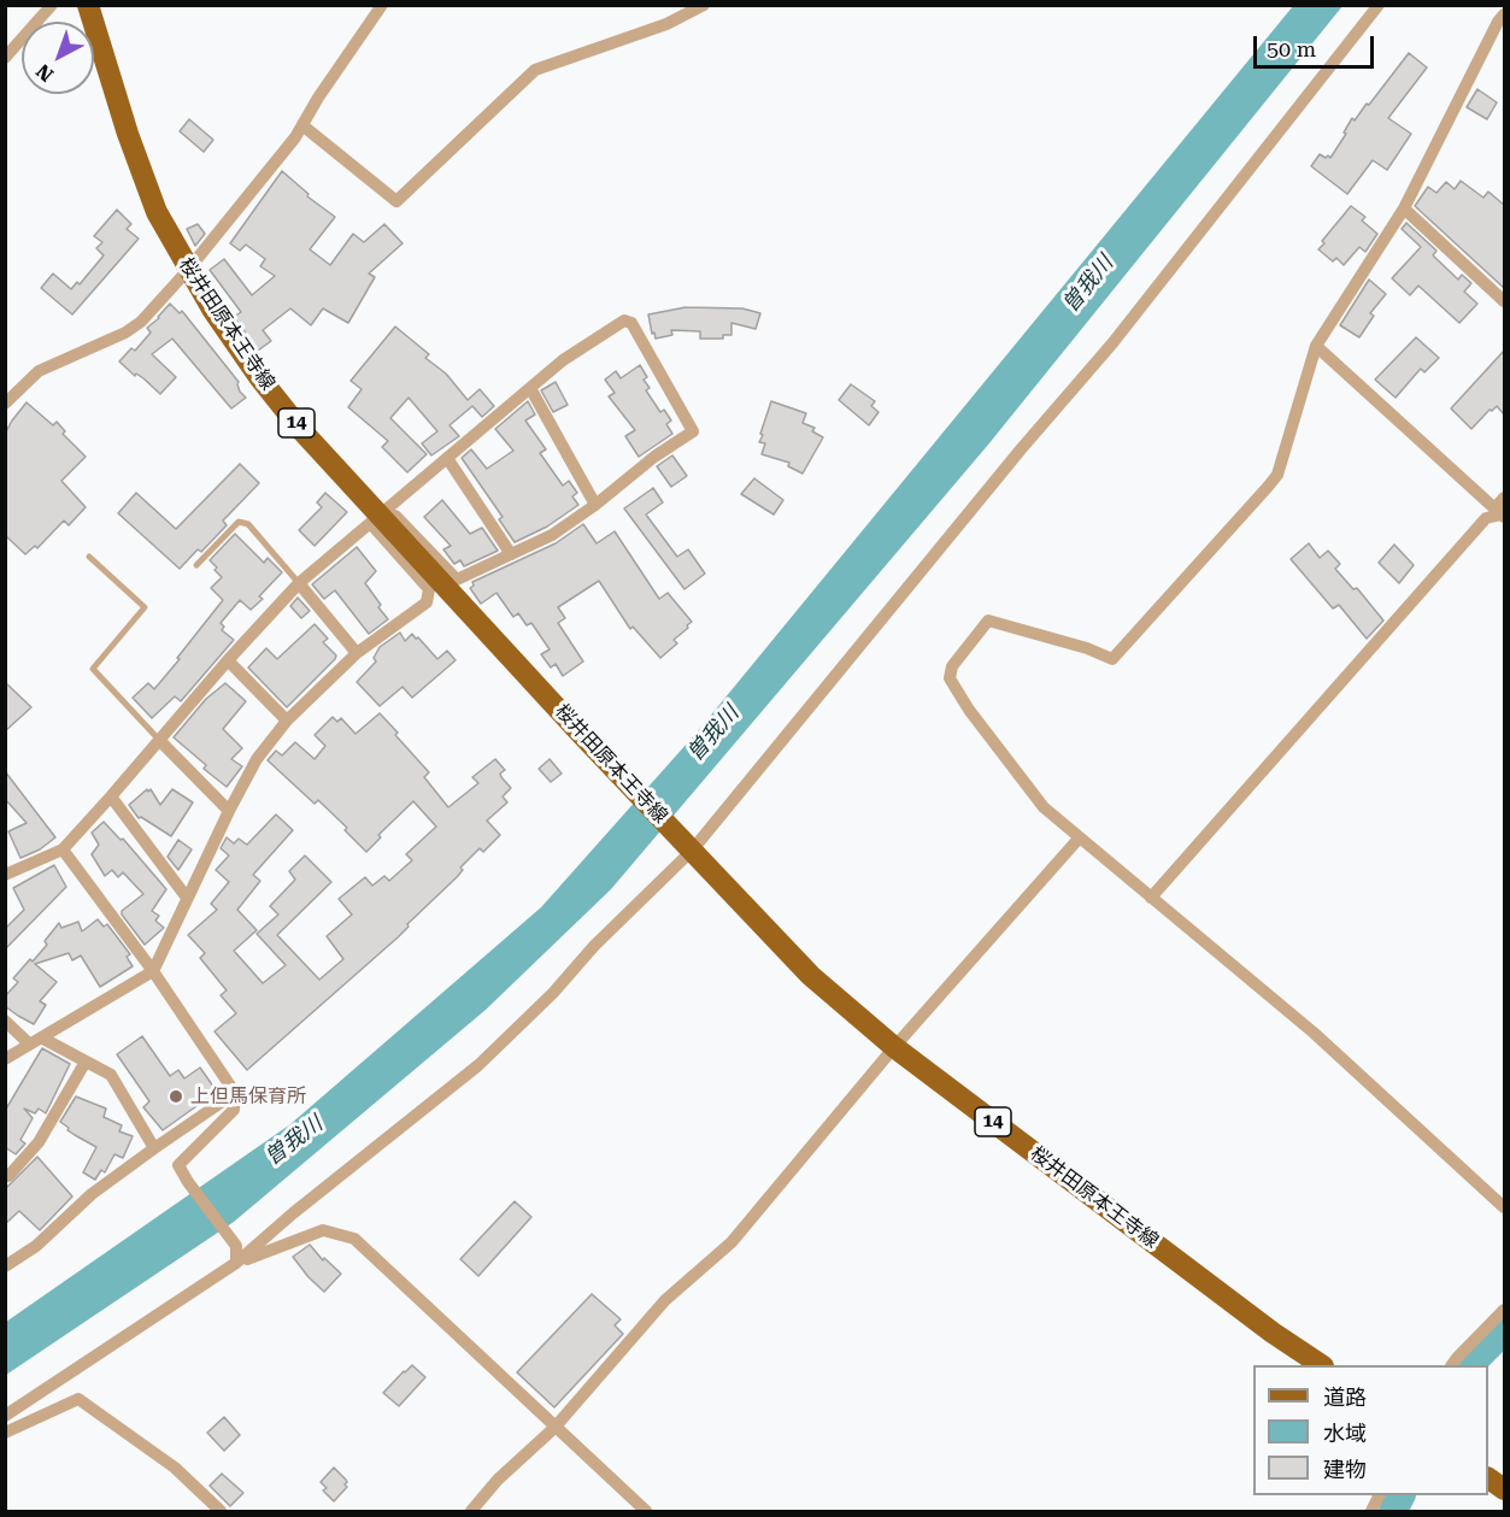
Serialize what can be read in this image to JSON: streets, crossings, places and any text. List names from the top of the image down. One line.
{"streets":{"main road":["桜井田原本王寺線","14"]},"water":["曽我川"],"places":["上但馬保育所"],"legend":["道路","水域","建物"],"scale_bar":"50 m","north":"bottom left"}
